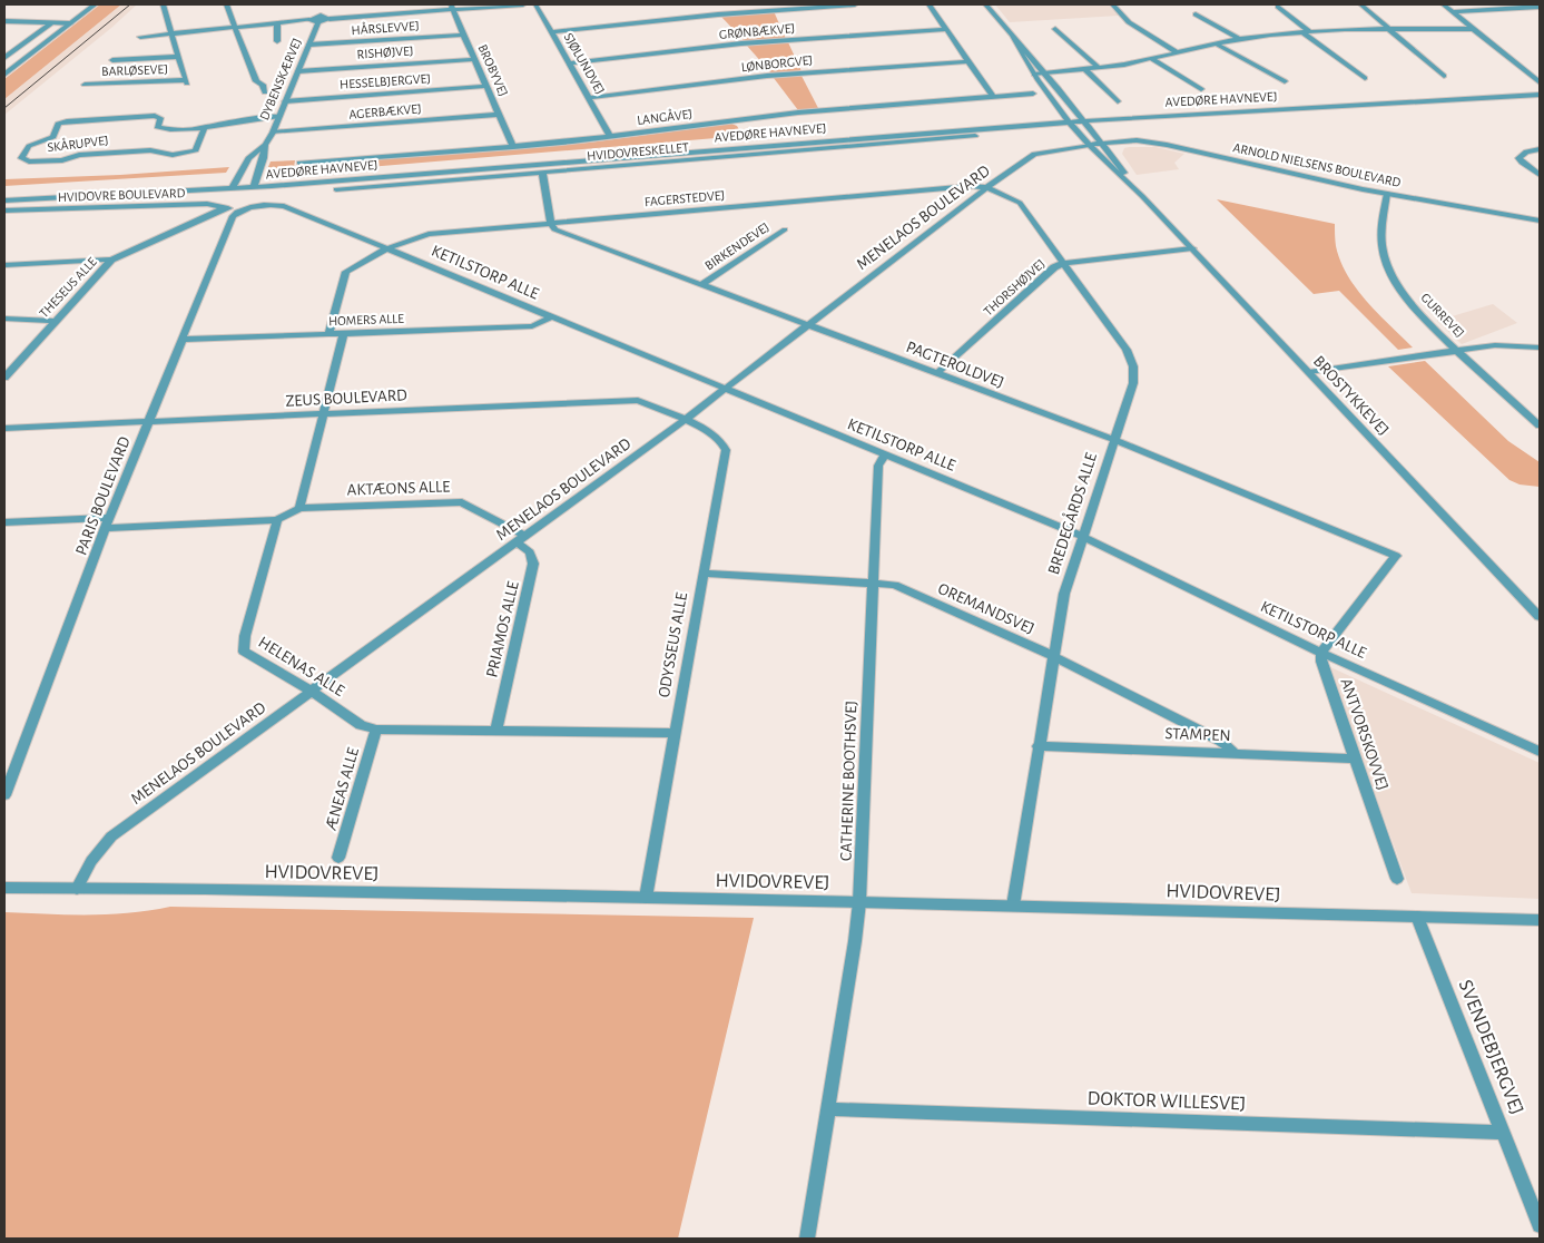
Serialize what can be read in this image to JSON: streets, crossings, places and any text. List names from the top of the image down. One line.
{"streets":{"street":["HÅRSLEVVEJ","GRØNBÆKVEJ","RISHØJVEJ","SJØLUNDVEJ","LØNBORGVEJ","BARLØSEVEJ","BROBYVEJ","DYBENSKÆRVEJ","HESSELBJERGVEJ","AVEDØRE HAVNEVEJ","AGERBÆKVEJ","LANGÅVEJ","SKÅRUPVEJ","HVIDOVRESKELLET","ARNOLD NIELSENS BOULEVARD","HVIDOVRE BOULEVARD","FAGERSTEDVEJ","MENELAOS BOULEVARD","BIRKENDEVEJ","KETILSTORP ALLE","THESEUS ALLE","THORSHØJVEJ","GURREVEJ","HOMERS ALLE","PAGTEROLDVEJ","BROSTYKKEVEJ","ZEUS BOULEVARD","AKTÆONS ALLE","PARIS BOULEVARD","BREDEGÅRDS ALLE","OREMANDSVEJ","PRIAMOS ALLE","ODYSSEUS ALLE","HELENAS ALLE","STAMPEN","ANTVORSKOVVEJ","CATHERINE BOOTHSVEJ","ÆNEAS ALLE","HVIDOVREVEJ","SVENDEBJERGVEJ","DOKTOR WILLESVEJ"]},"crossings":[["HÅRSLEVVEJ","BROBYVEJ"],["HÅRSLEVVEJ","DYBENSKÆRVEJ"],["GRØNBÆKVEJ","SJØLUNDVEJ"],["RISHØJVEJ","BROBYVEJ"],["RISHØJVEJ","DYBENSKÆRVEJ"],["SJØLUNDVEJ","LØNBORGVEJ"],["SJØLUNDVEJ","LANGÅVEJ"],["BROBYVEJ","HESSELBJERGVEJ"],["BROBYVEJ","AGERBÆKVEJ"],["BROBYVEJ","LANGÅVEJ"],["DYBENSKÆRVEJ","HESSELBJERGVEJ"],["DYBENSKÆRVEJ","AVEDØRE HAVNEVEJ"],["DYBENSKÆRVEJ","AGERBÆKVEJ"],["DYBENSKÆRVEJ","SKÅRUPVEJ"],["AVEDØRE HAVNEVEJ","BROSTYKKEVEJ"],["ARNOLD NIELSENS BOULEVARD","MENELAOS BOULEVARD"],["ARNOLD NIELSENS BOULEVARD","GURREVEJ"],["ARNOLD NIELSENS BOULEVARD","BROSTYKKEVEJ"],["HVIDOVRE BOULEVARD","KETILSTORP ALLE"],["HVIDOVRE BOULEVARD","THESEUS ALLE"],["HVIDOVRE BOULEVARD","PARIS BOULEVARD"],["FAGERSTEDVEJ","MENELAOS BOULEVARD"],["FAGERSTEDVEJ","KETILSTORP ALLE"],["FAGERSTEDVEJ","PAGTEROLDVEJ"],["FAGERSTEDVEJ","BREDEGÅRDS ALLE"],["MENELAOS BOULEVARD","KETILSTORP ALLE"],["MENELAOS BOULEVARD","PAGTEROLDVEJ"],["MENELAOS BOULEVARD","BROSTYKKEVEJ"],["MENELAOS BOULEVARD","ZEUS BOULEVARD"],["MENELAOS BOULEVARD","AKTÆONS ALLE"],["MENELAOS BOULEVARD","BREDEGÅRDS ALLE"],["MENELAOS BOULEVARD","PRIAMOS ALLE"],["MENELAOS BOULEVARD","ODYSSEUS ALLE"],["MENELAOS BOULEVARD","HELENAS ALLE"],["MENELAOS BOULEVARD","HVIDOVREVEJ"],["BIRKENDEVEJ","PAGTEROLDVEJ"],["KETILSTORP ALLE","HOMERS ALLE"],["KETILSTORP ALLE","PAGTEROLDVEJ"],["KETILSTORP ALLE","PARIS BOULEVARD"],["KETILSTORP ALLE","BREDEGÅRDS ALLE"],["KETILSTORP ALLE","ANTVORSKOVVEJ"],["KETILSTORP ALLE","CATHERINE BOOTHSVEJ"],["THORSHØJVEJ","PAGTEROLDVEJ"],["THORSHØJVEJ","BROSTYKKEVEJ"],["THORSHØJVEJ","BREDEGÅRDS ALLE"],["HOMERS ALLE","PARIS BOULEVARD"],["PAGTEROLDVEJ","BREDEGÅRDS ALLE"],["PAGTEROLDVEJ","ANTVORSKOVVEJ"],["ZEUS BOULEVARD","PARIS BOULEVARD"],["ZEUS BOULEVARD","ODYSSEUS ALLE"],["AKTÆONS ALLE","PRIAMOS ALLE"],["BREDEGÅRDS ALLE","OREMANDSVEJ"],["BREDEGÅRDS ALLE","STAMPEN"],["BREDEGÅRDS ALLE","HVIDOVREVEJ"],["OREMANDSVEJ","ODYSSEUS ALLE"],["OREMANDSVEJ","STAMPEN"],["OREMANDSVEJ","CATHERINE BOOTHSVEJ"],["PRIAMOS ALLE","HELENAS ALLE"],["ODYSSEUS ALLE","HELENAS ALLE"],["ODYSSEUS ALLE","HVIDOVREVEJ"],["HELENAS ALLE","ÆNEAS ALLE"],["STAMPEN","ANTVORSKOVVEJ"],["CATHERINE BOOTHSVEJ","HVIDOVREVEJ"],["CATHERINE BOOTHSVEJ","DOKTOR WILLESVEJ"],["HVIDOVREVEJ","SVENDEBJERGVEJ"],["SVENDEBJERGVEJ","DOKTOR WILLESVEJ"]]}
